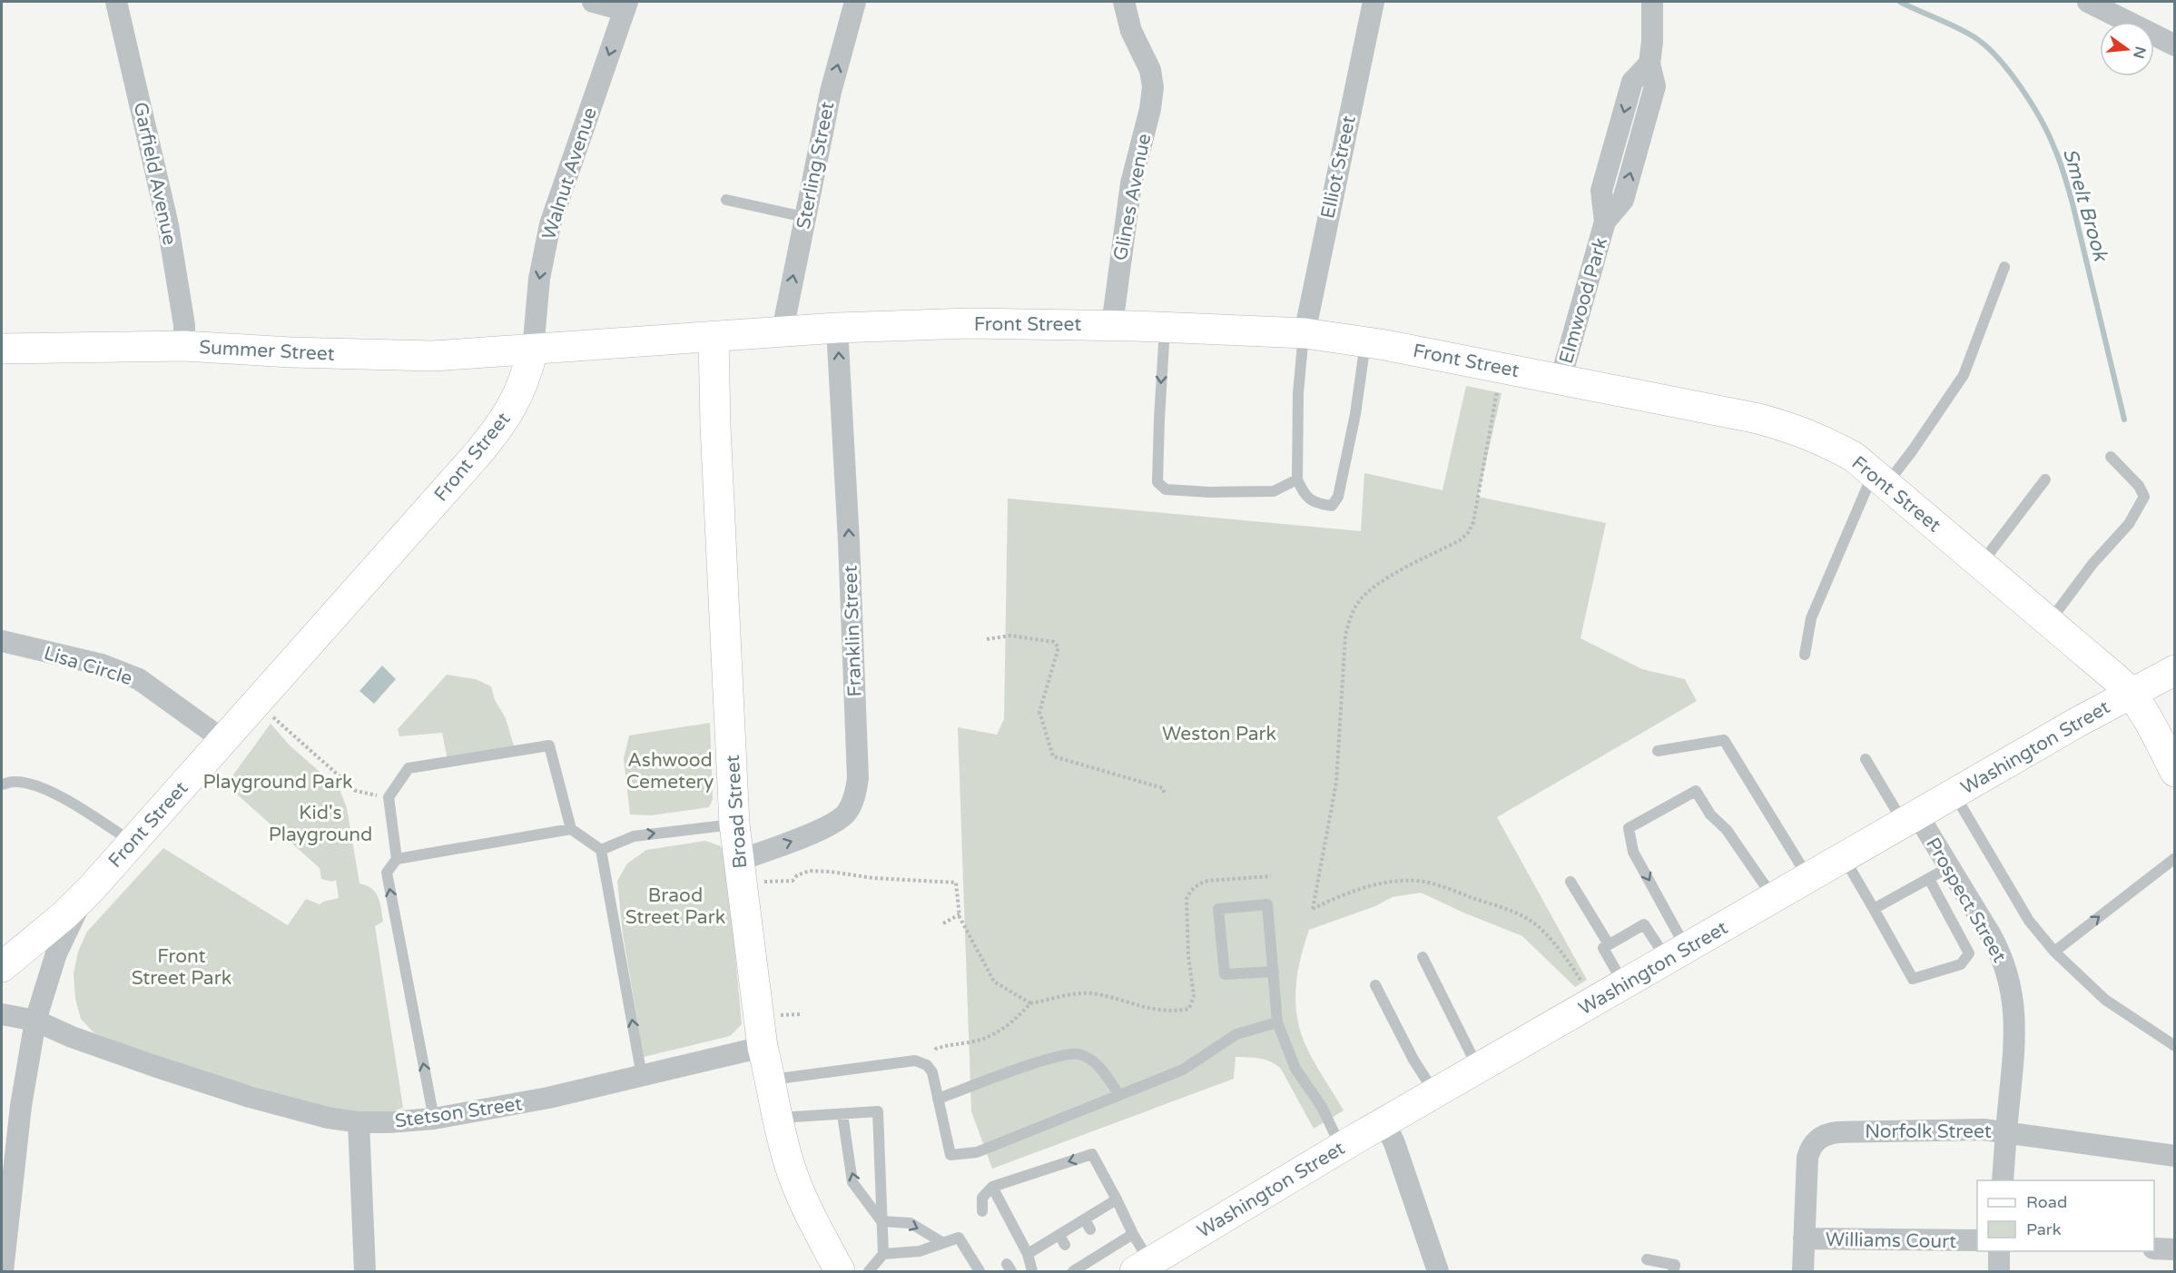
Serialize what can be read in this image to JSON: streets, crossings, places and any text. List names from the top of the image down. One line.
{"streets":{"street":["Sterling Street","Elliot Street","Garfield Avenue","Walnut Avenue","Glines Avenue","Elmwood Park","Front Street","Summer Street","Franklin Street","Lisa Circle","Washington Street","Broad Street","Prospect Street","Stetson Street","Norfolk Street","Williams Court"]},"crossings":[["Sterling Street","Front Street"],["Elliot Street","Front Street"],["Garfield Avenue","Summer Street"],["Walnut Avenue","Front Street"],["Walnut Avenue","Summer Street"],["Glines Avenue","Front Street"],["Elmwood Park","Front Street"],["Front Street","Summer Street"],["Front Street","Franklin Street"],["Front Street","Lisa Circle"],["Front Street","Washington Street"],["Front Street","Broad Street"],["Front Street","Stetson Street"],["Franklin Street","Broad Street"],["Washington Street","Prospect Street"],["Broad Street","Stetson Street"],["Prospect Street","Norfolk Street"],["Norfolk Street","Williams Court"]],"one_way":["Sterling Street","Walnut Avenue","Franklin Street"],"water":["Smelt Brook"],"parks":["Weston Park","Ashwood Cemetery","Playground Park","Kid's Playground","Braod Street Park","Front Street Park"],"legend":["Road","Park"],"north":"right"}
